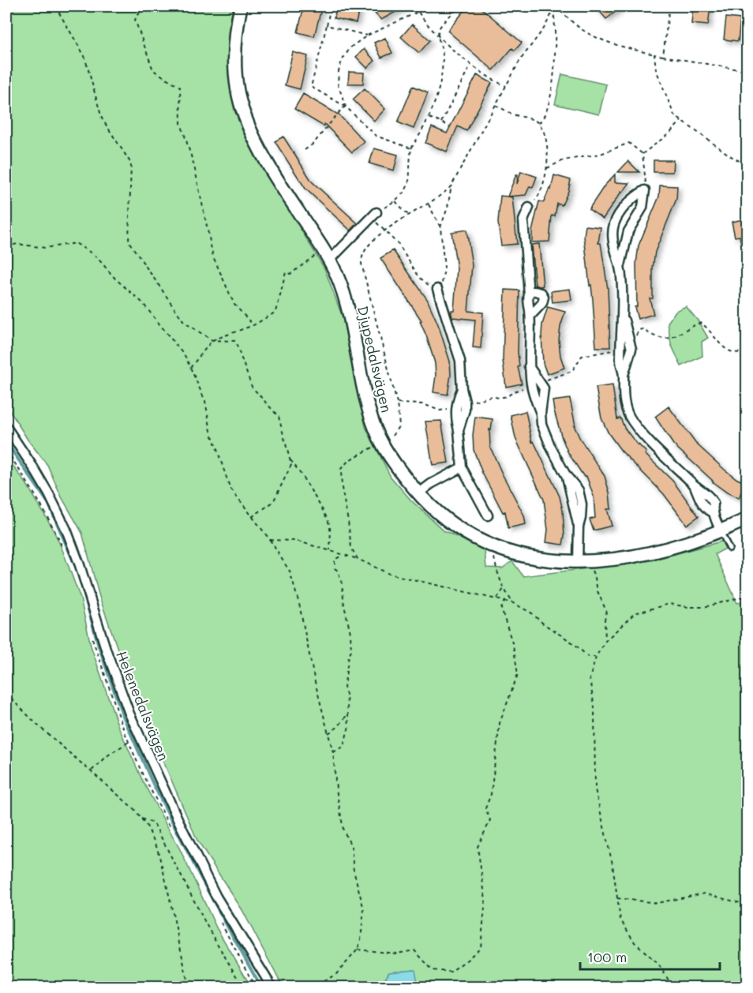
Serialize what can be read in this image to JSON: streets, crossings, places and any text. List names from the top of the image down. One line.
{"streets":{"street":["Djupedalsvägen","Helenedalsvägen"]},"scale_bar":"100 m"}
